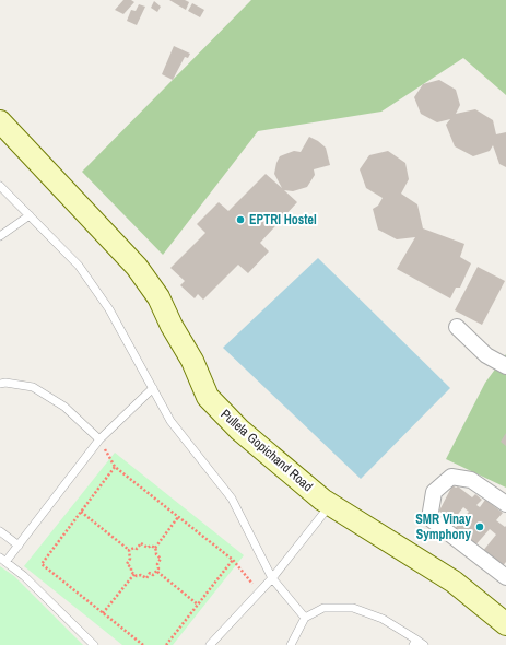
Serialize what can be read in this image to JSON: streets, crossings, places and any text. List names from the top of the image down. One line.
{"streets":{"street":["Pullela Gopichand Road"]},"places":["EPTRI Hostel","SMR Vinay Symphony"]}
